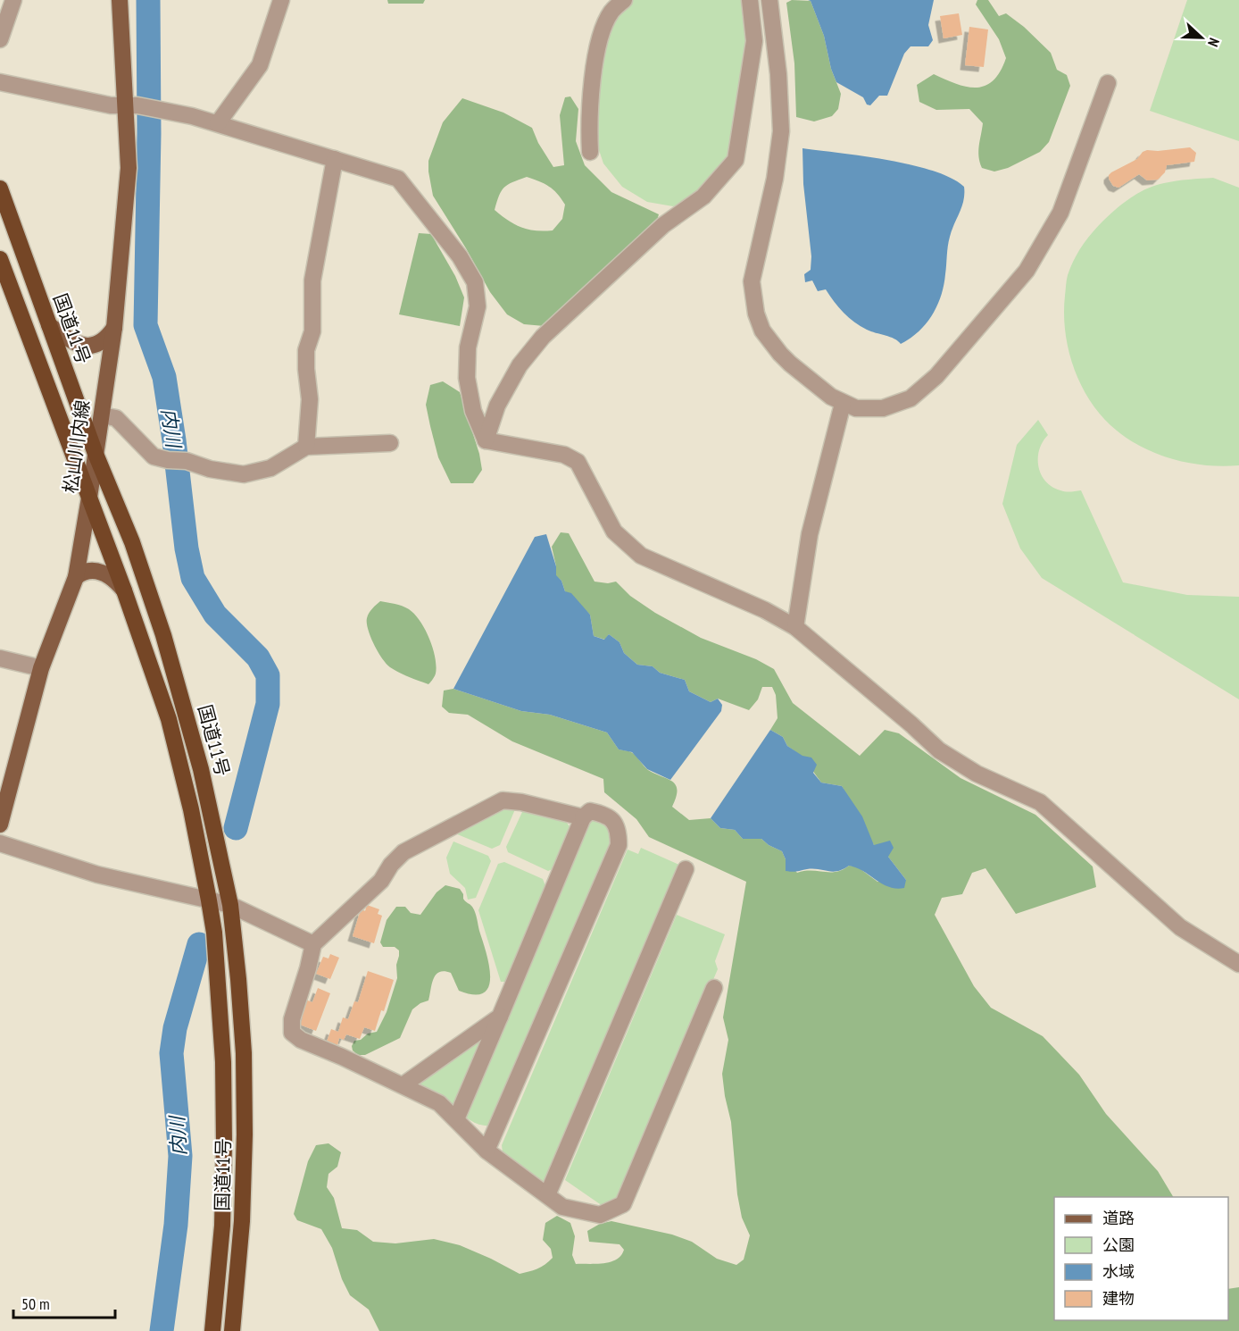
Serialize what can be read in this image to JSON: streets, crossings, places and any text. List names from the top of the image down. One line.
{"streets":{"highway":["国道11号"],"main road":["松山川内線"]},"crossings":[["国道11号","松山川内線"]],"water":["内川"],"legend":["道路","公園","水域","建物"],"scale_bar":"50 m","north":"right"}
